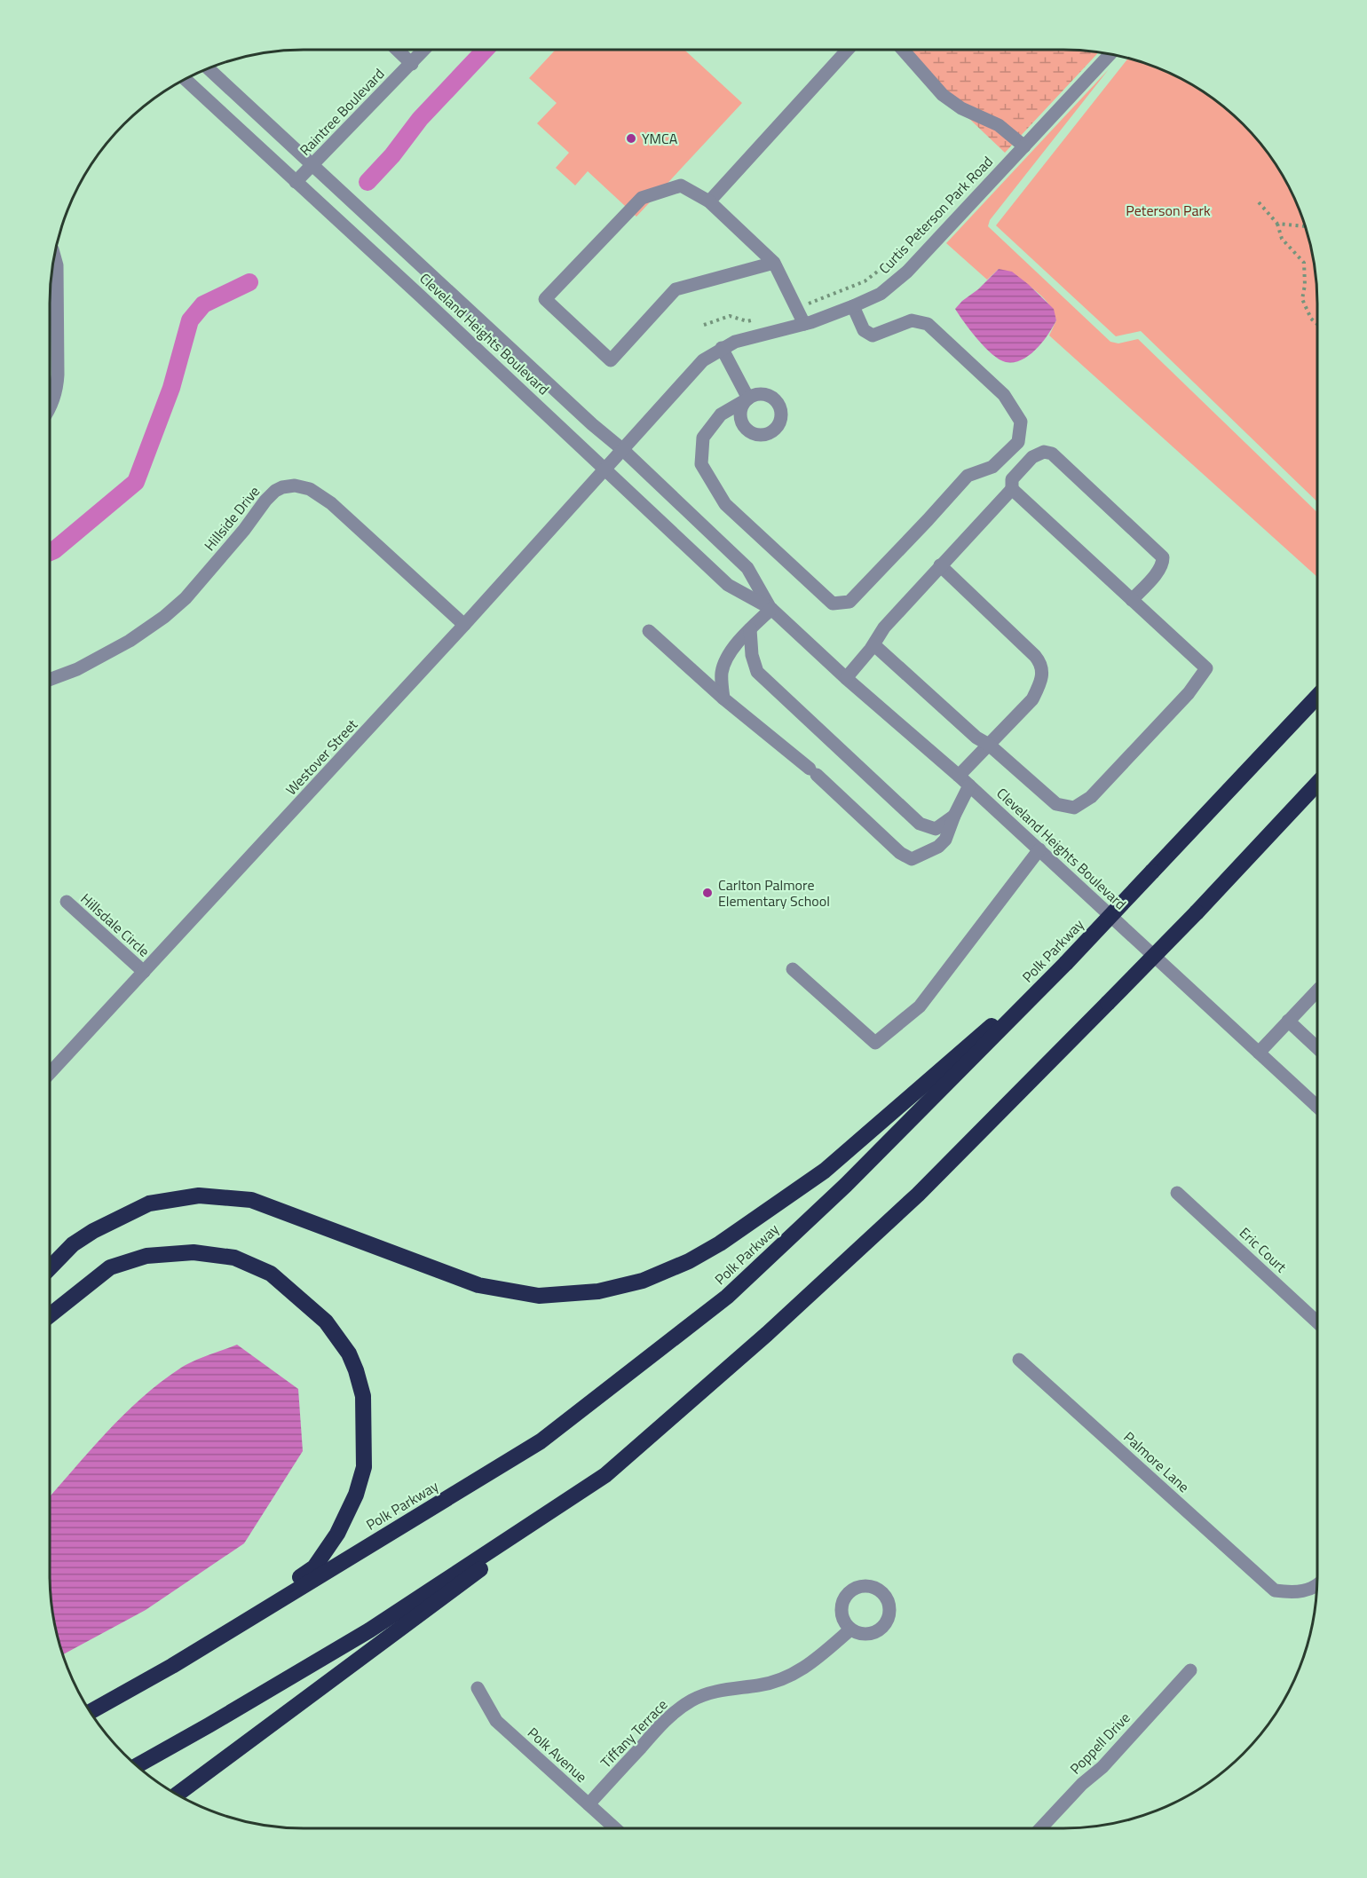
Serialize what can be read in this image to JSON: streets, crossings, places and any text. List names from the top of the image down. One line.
{"streets":{"highway":["Polk Parkway"],"street":["Raintree Boulevard","Curtis Peterson Park Road","Cleveland Heights Boulevard","Hillside Drive","Westover Street","Hillsdale Circle","Eric Court","Palmore Lane","Tiffany Terrace","Poppell Drive","Polk Avenue"]},"crossings":[["Raintree Boulevard","Cleveland Heights Boulevard"],["Curtis Peterson Park Road","Cleveland Heights Boulevard"],["Curtis Peterson Park Road","Westover Street"],["Cleveland Heights Boulevard","Westover Street"],["Hillside Drive","Westover Street"],["Westover Street","Hillsdale Circle"],["Tiffany Terrace","Polk Avenue"]],"parks":["Peterson Park"],"places":["YMCA","Carlton Palmore Elementary School"]}
